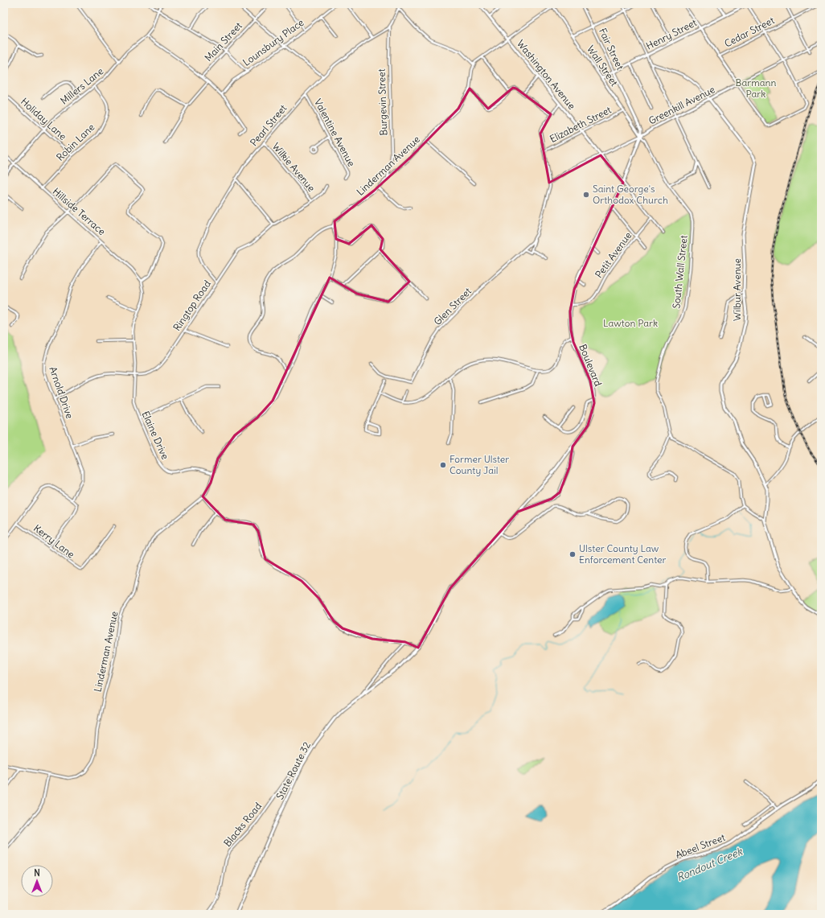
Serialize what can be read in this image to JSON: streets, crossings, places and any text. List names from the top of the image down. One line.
{"streets":{"main road":["Henry Street","Fair Street","Wall Street","Washington Avenue","Greenkill Avenue","Wilbur Avenue","Boulevard","State Route 32","Abeel Street"],"street":["Cedar Street","Main Street","Lounsbury Place","Millers Lane","Burgevin Street","Holiday Lane","Elizabeth Street","Pearl Street","Valentine Avenue","Robin Lane","Linderman Avenue","Wilkie Avenue","Hillside Terrace","Petit Avenue","South Wall Street","Ringtop Road","Glen Street","Arnold Drive","Elaine Drive","Kerry Lane","Blacks Road"]},"crossings":[["Henry Street","Fair Street"],["Henry Street","Wall Street"],["Fair Street","Wall Street"],["Fair Street","Greenkill Avenue"],["Fair Street","South Wall Street"],["Fair Street","Boulevard"],["Wall Street","Greenkill Avenue"],["Wall Street","Elizabeth Street"],["Wall Street","South Wall Street"],["Wall Street","Boulevard"],["Washington Avenue","Greenkill Avenue"],["Washington Avenue","Elizabeth Street"],["Washington Avenue","Boulevard"],["Millers Lane","Holiday Lane"],["Millers Lane","Robin Lane"],["Millers Lane","Hillside Terrace"],["Burgevin Street","Pearl Street"],["Burgevin Street","Linderman Avenue"],["Greenkill Avenue","South Wall Street"],["Greenkill Avenue","Wilbur Avenue"],["Greenkill Avenue","Boulevard"],["Holiday Lane","Robin Lane"],["Pearl Street","Valentine Avenue"],["Pearl Street","Wilkie Avenue"],["Pearl Street","Ringtop Road"],["Robin Lane","Hillside Terrace"],["Linderman Avenue","Elaine Drive"],["Wilkie Avenue","Ringtop Road"],["Hillside Terrace","Arnold Drive"],["Hillside Terrace","Elaine Drive"],["Petit Avenue","Boulevard"],["South Wall Street","Boulevard"],["Ringtop Road","Arnold Drive"],["Ringtop Road","Elaine Drive"],["Boulevard","State Route 32"],["State Route 32","Blacks Road"]],"water":["Rondout Creek"],"parks":["Barmann Park","Lawton Park"],"places":["Saint George's Orthodox Church","Former Ulster County Jail","Ulster County Law Enforcement Center"],"north":"top"}
